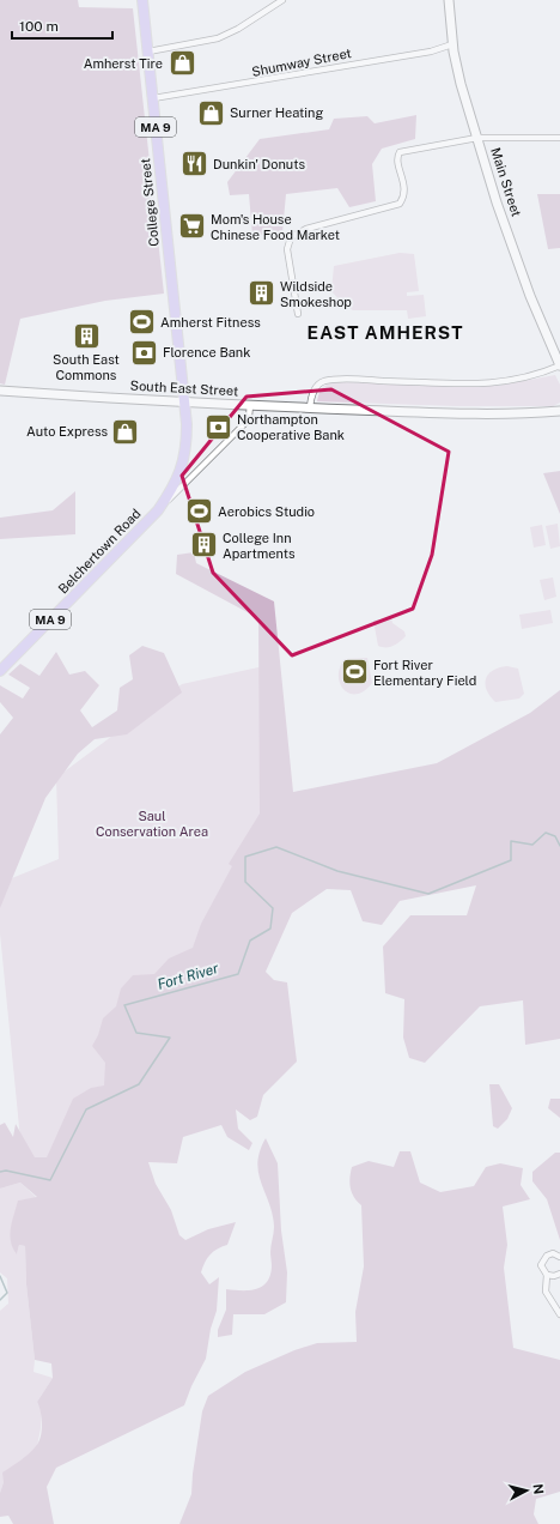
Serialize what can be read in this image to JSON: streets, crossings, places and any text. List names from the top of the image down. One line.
{"streets":{"highway":["MA 9","College Street","Belchertown Road"],"main road":["Main Street","South East Street"],"street":["Shumway Street"]},"crossings":[["Shumway Street","Main Street"],["Shumway Street","College Street"],["College Street","South East Street"],["College Street","Belchertown Road"],["South East Street","Belchertown Road"]],"districts":["EAST AMHERST"],"water":["Fort River"],"parks":["Saul Conservation Area"],"places":{"shop":["Amherst Tire","Surner Heating","Auto Express"],"restaurant":["Dunkin' Donuts"],"supermarket":["Mom's House Chinese Food Market"],"building":["Wildside Smokeshop","South East Commons","College Inn Apartments"],"sports":["Amherst Fitness","Aerobics Studio","Fort River Elementary Field"],"bank":["Florence Bank","Northampton Cooperative Bank"]},"scale_bar":"100 m","north":"right"}
